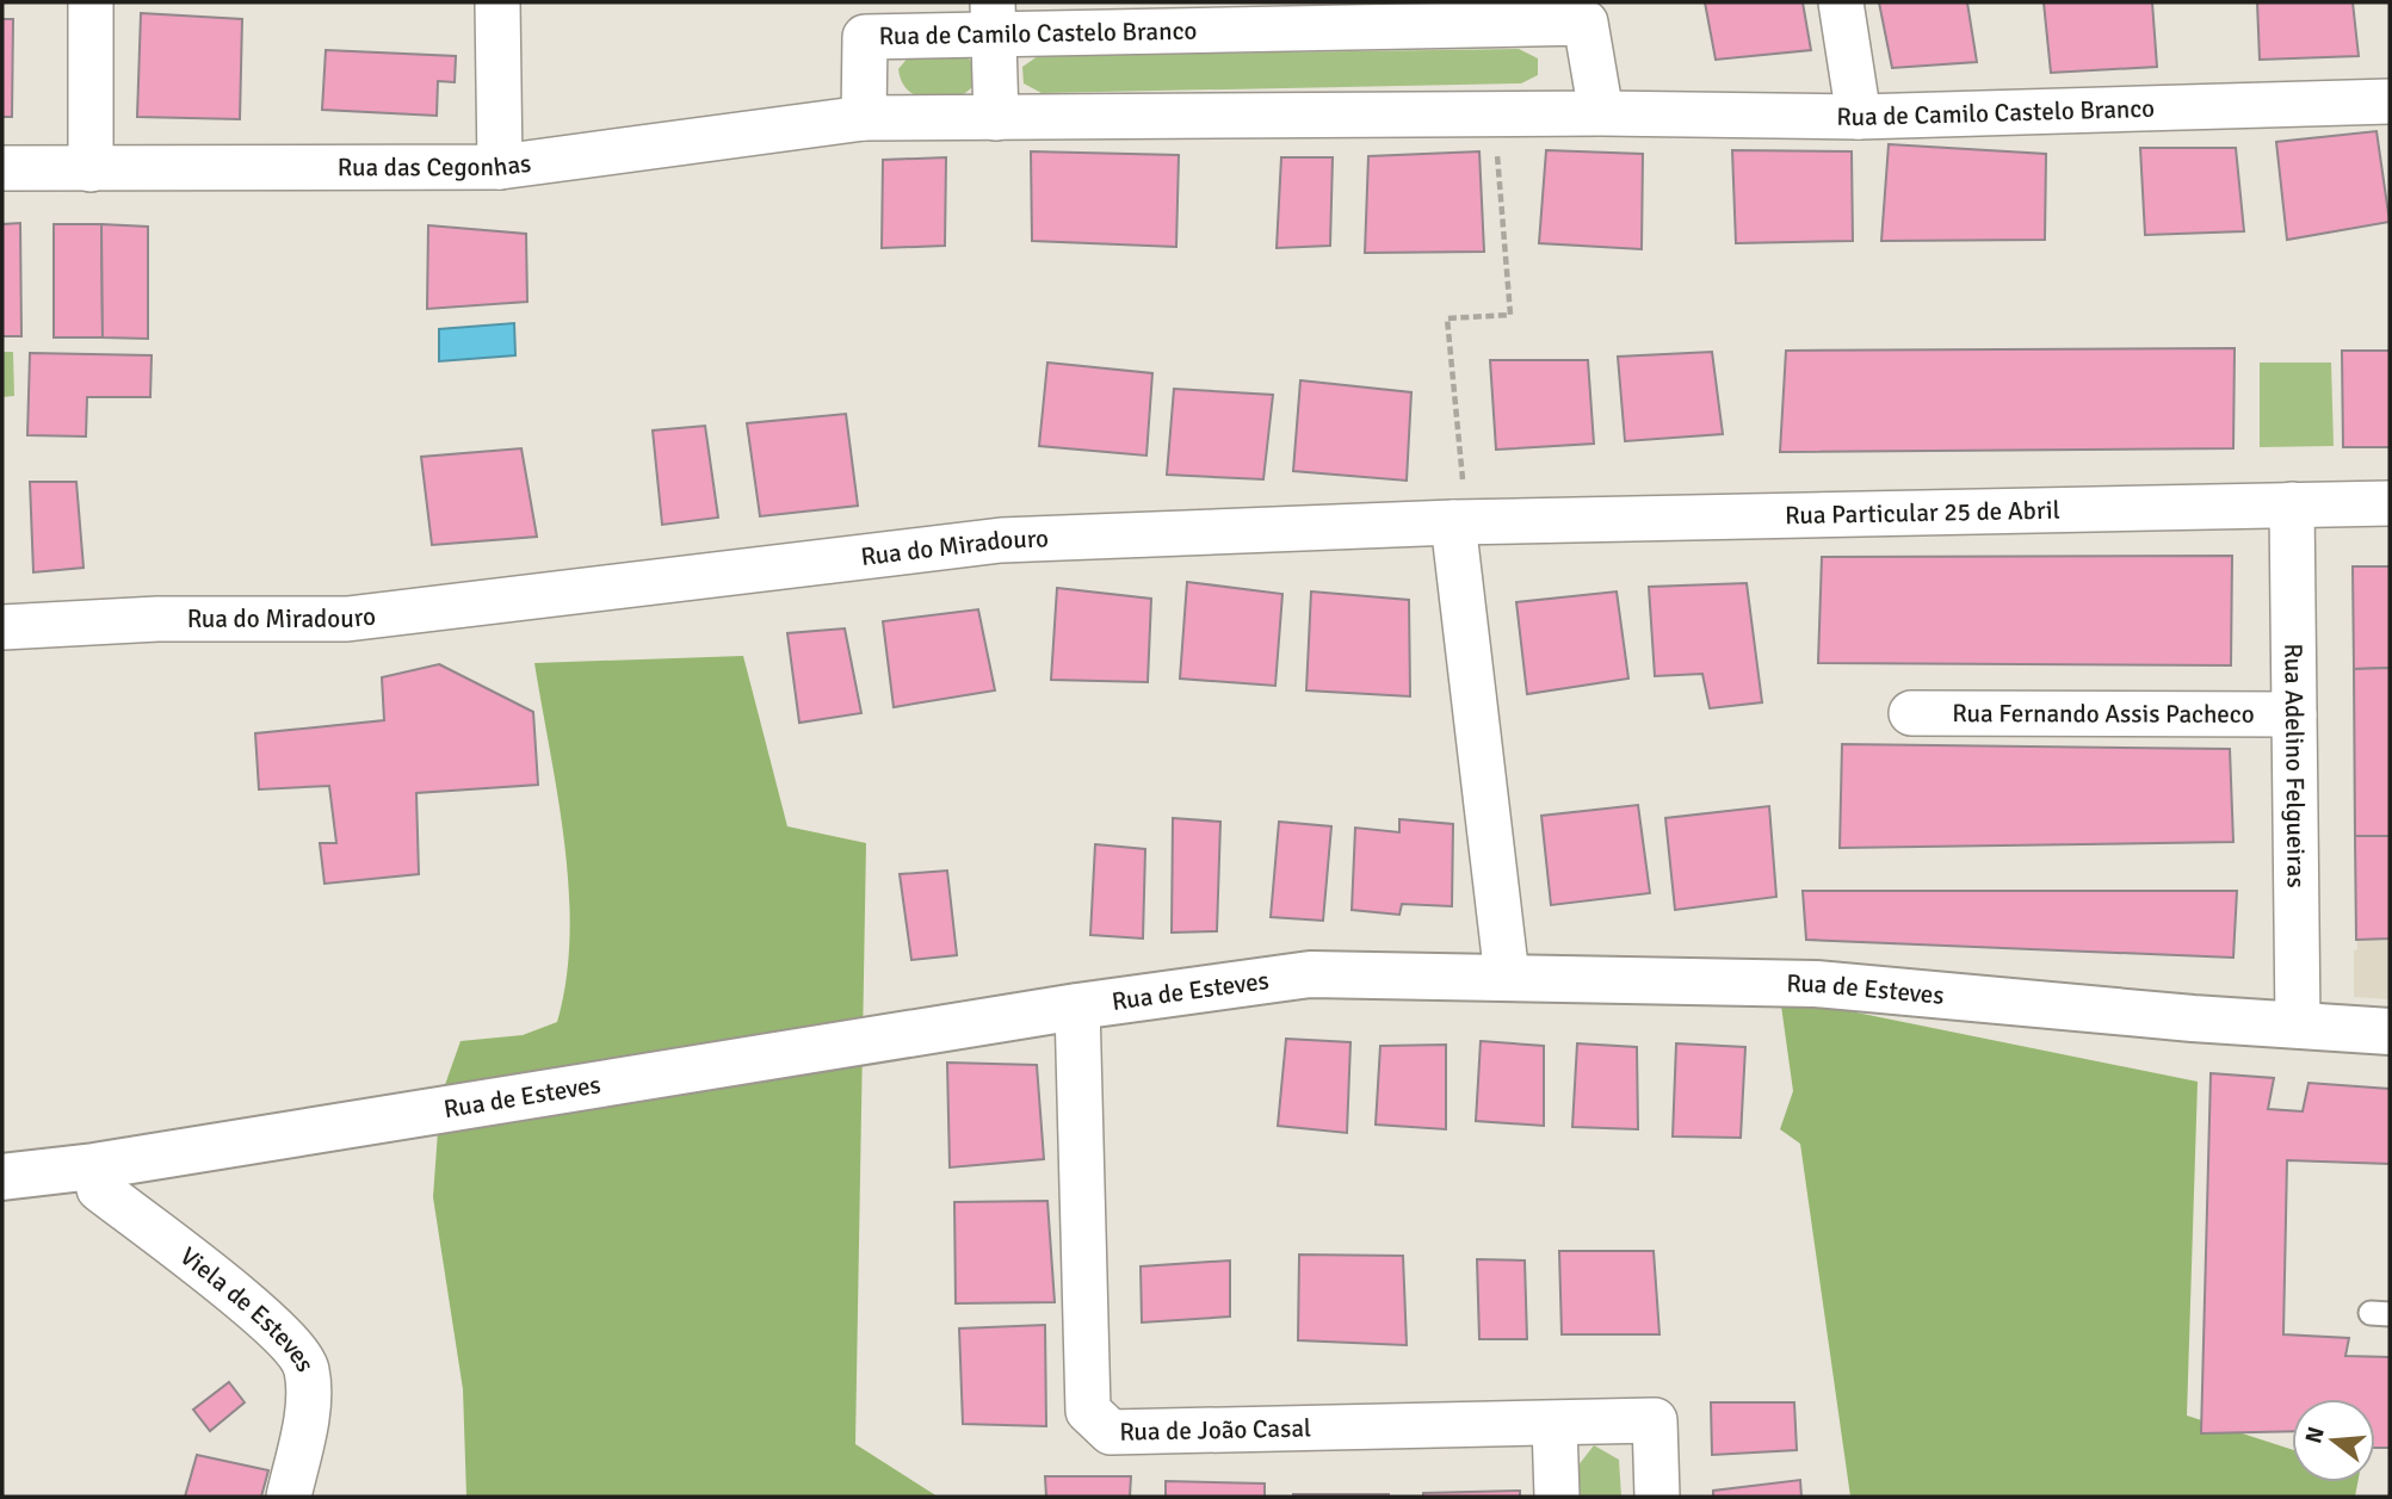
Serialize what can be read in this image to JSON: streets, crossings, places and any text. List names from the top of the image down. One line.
{"streets":{"street":["Rua de Camilo Castelo Branco","Rua das Cegonhas","Rua Particular 25 de Abril","Rua do Miradouro","Rua Fernando Assis Pacheco","Rua Adelino Felgueiras","Rua de Esteves","Viela de Esteves","Rua de João Casal"]},"crossings":[["Rua de Camilo Castelo Branco","Rua das Cegonhas"],["Rua Particular 25 de Abril","Rua do Miradouro"],["Rua Particular 25 de Abril","Rua Adelino Felgueiras"],["Rua Fernando Assis Pacheco","Rua Adelino Felgueiras"],["Rua Adelino Felgueiras","Rua de Esteves"],["Rua de Esteves","Viela de Esteves"],["Rua de Esteves","Rua de João Casal"]],"north":"left"}
